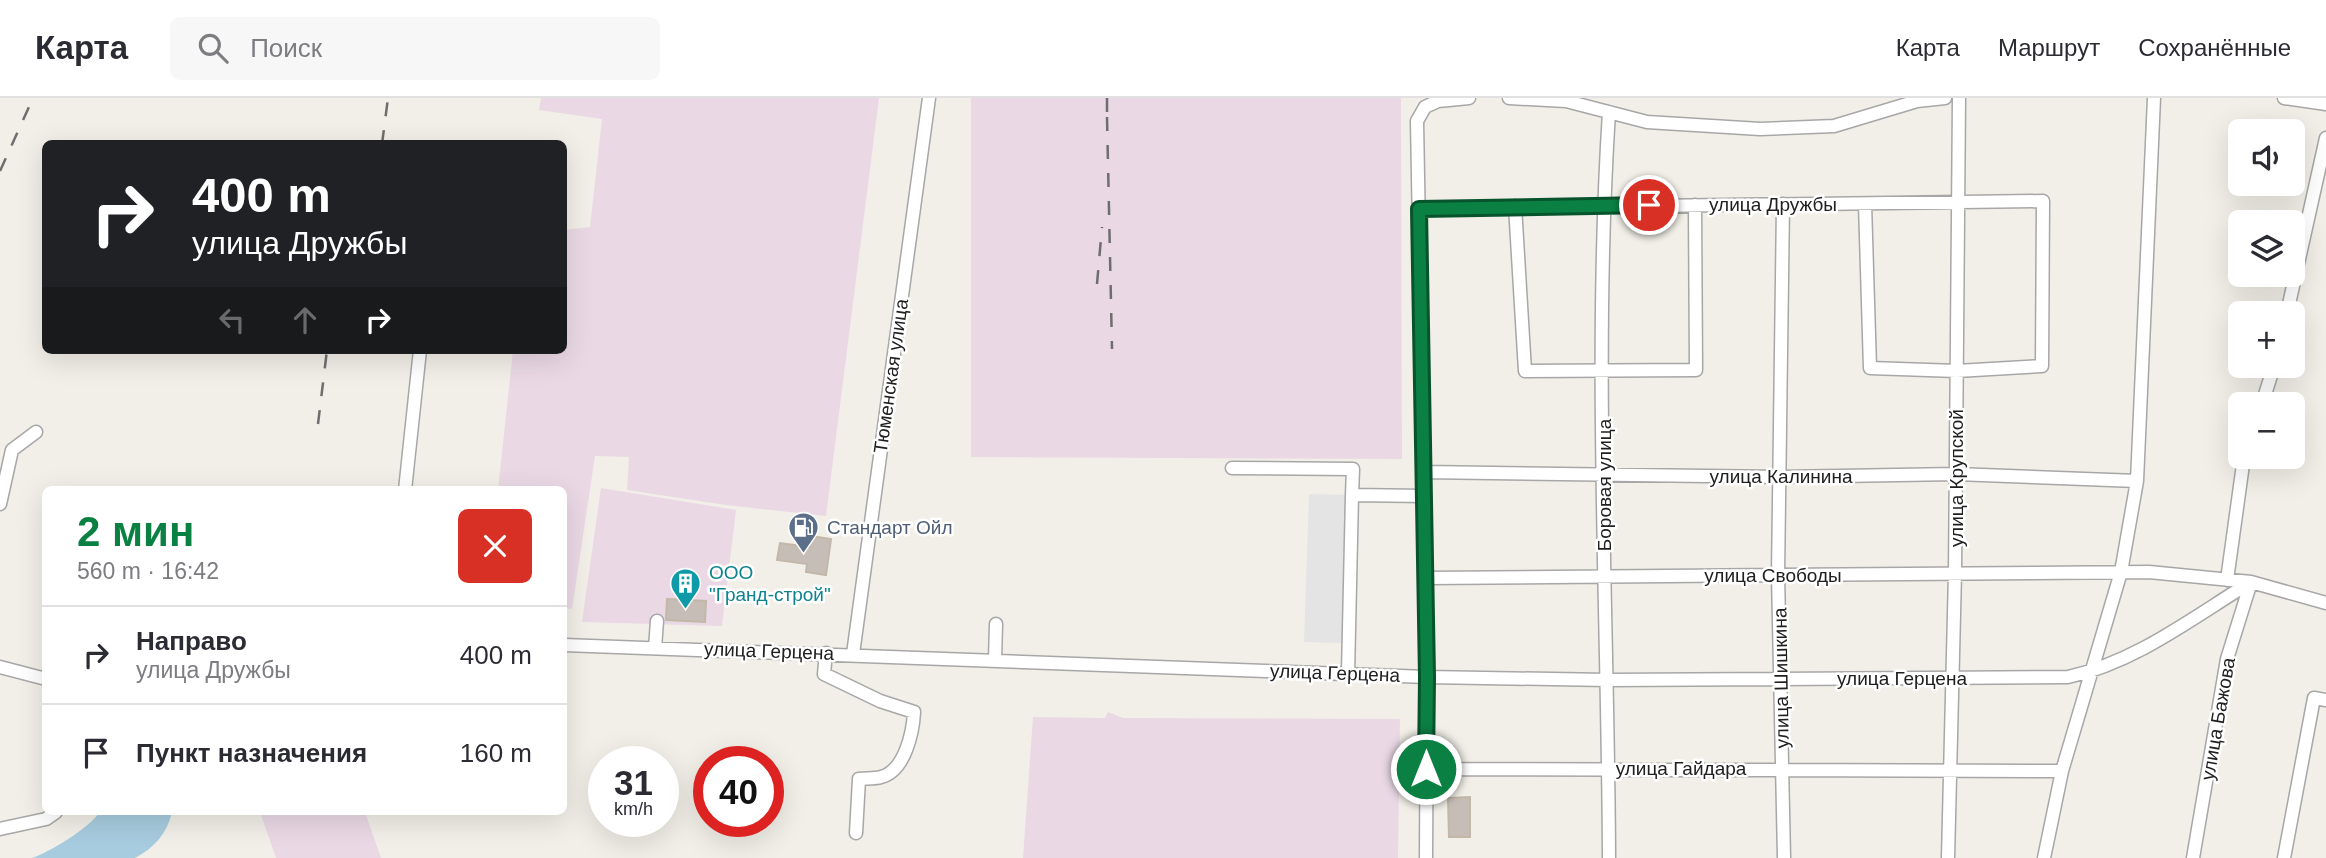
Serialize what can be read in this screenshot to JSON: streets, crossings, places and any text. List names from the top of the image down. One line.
{"streets":{"street":["улица Дружбы","Тюменская улица","улица Калинина","улица Крупской","Боровая улица","улица Свободы","улица Герцена","улица Шишкина","улица Бажова","улица Гайдара"]},"crossings":[["улица Дружбы","улица Крупской"],["улица Дружбы","Боровая улица"],["улица Дружбы","улица Шишкина"],["Тюменская улица","улица Герцена"],["улица Калинина","улица Крупской"],["улица Калинина","Боровая улица"],["улица Калинина","улица Шишкина"],["улица Крупской","улица Свободы"],["улица Крупской","улица Герцена"],["улица Крупской","улица Гайдара"],["Боровая улица","улица Свободы"],["Боровая улица","улица Герцена"],["Боровая улица","улица Гайдара"],["улица Свободы","улица Герцена"],["улица Свободы","улица Шишкина"],["улица Свободы","улица Бажова"],["улица Герцена","улица Шишкина"],["улица Герцена","улица Бажова"],["улица Шишкина","улица Гайдара"]],"places":{"fuel station":["Стандарт Ойл"],"building":["ООО \"Гранд-строй\""]},"page":{"header":"Карта","search":"Поиск","nav":["Карта","Маршрут","Сохранённые"],"map_buttons":["+","−"],"turn":["400 m","улица Дружбы"],"heading":["2 мин","560 m · 16:42"],"list":[{"name":"Направо","note":"улица Дружбы","value":"400 m"},{"name":"Пункт назначения","value":"160 m"}],"speed":"31 km/h","limit":"40"}}
